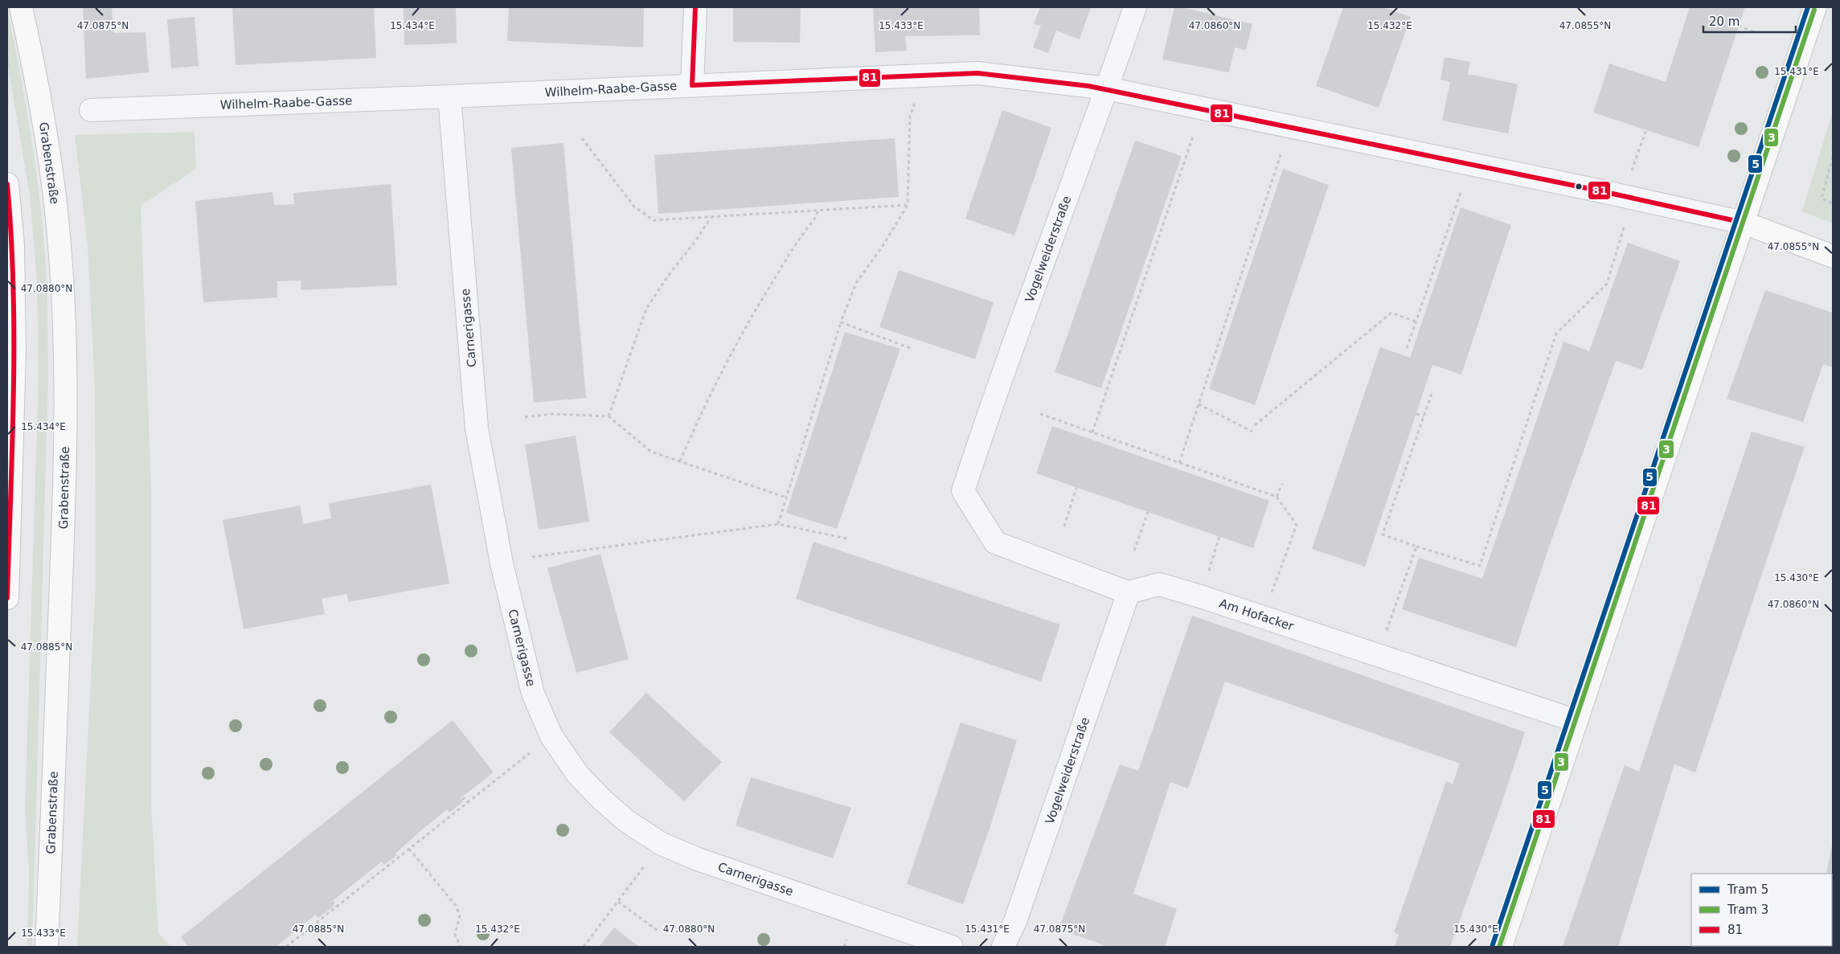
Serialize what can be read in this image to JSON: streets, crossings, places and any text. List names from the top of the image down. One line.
{"streets":{"main road":["Grabenstraße"],"street":["Wilhelm-Raabe-Gasse","Vogelweiderstraße","Carnerigasse","Am Hofacker"]},"crossings":[["Wilhelm-Raabe-Gasse","Vogelweiderstraße"],["Wilhelm-Raabe-Gasse","Carnerigasse"],["Vogelweiderstraße","Am Hofacker"]],"lines":["tram line 5","transit line 81","tram line 3"],"legend":["Tram 5","Tram 3","81"],"scale_bar":"20 m","coordinates":["47.0875°N","47.0860°N","47.0855°N","15.434°E","15.433°E","15.432°E","15.431°E","47.0880°N","15.430°E","47.0885°N"]}
